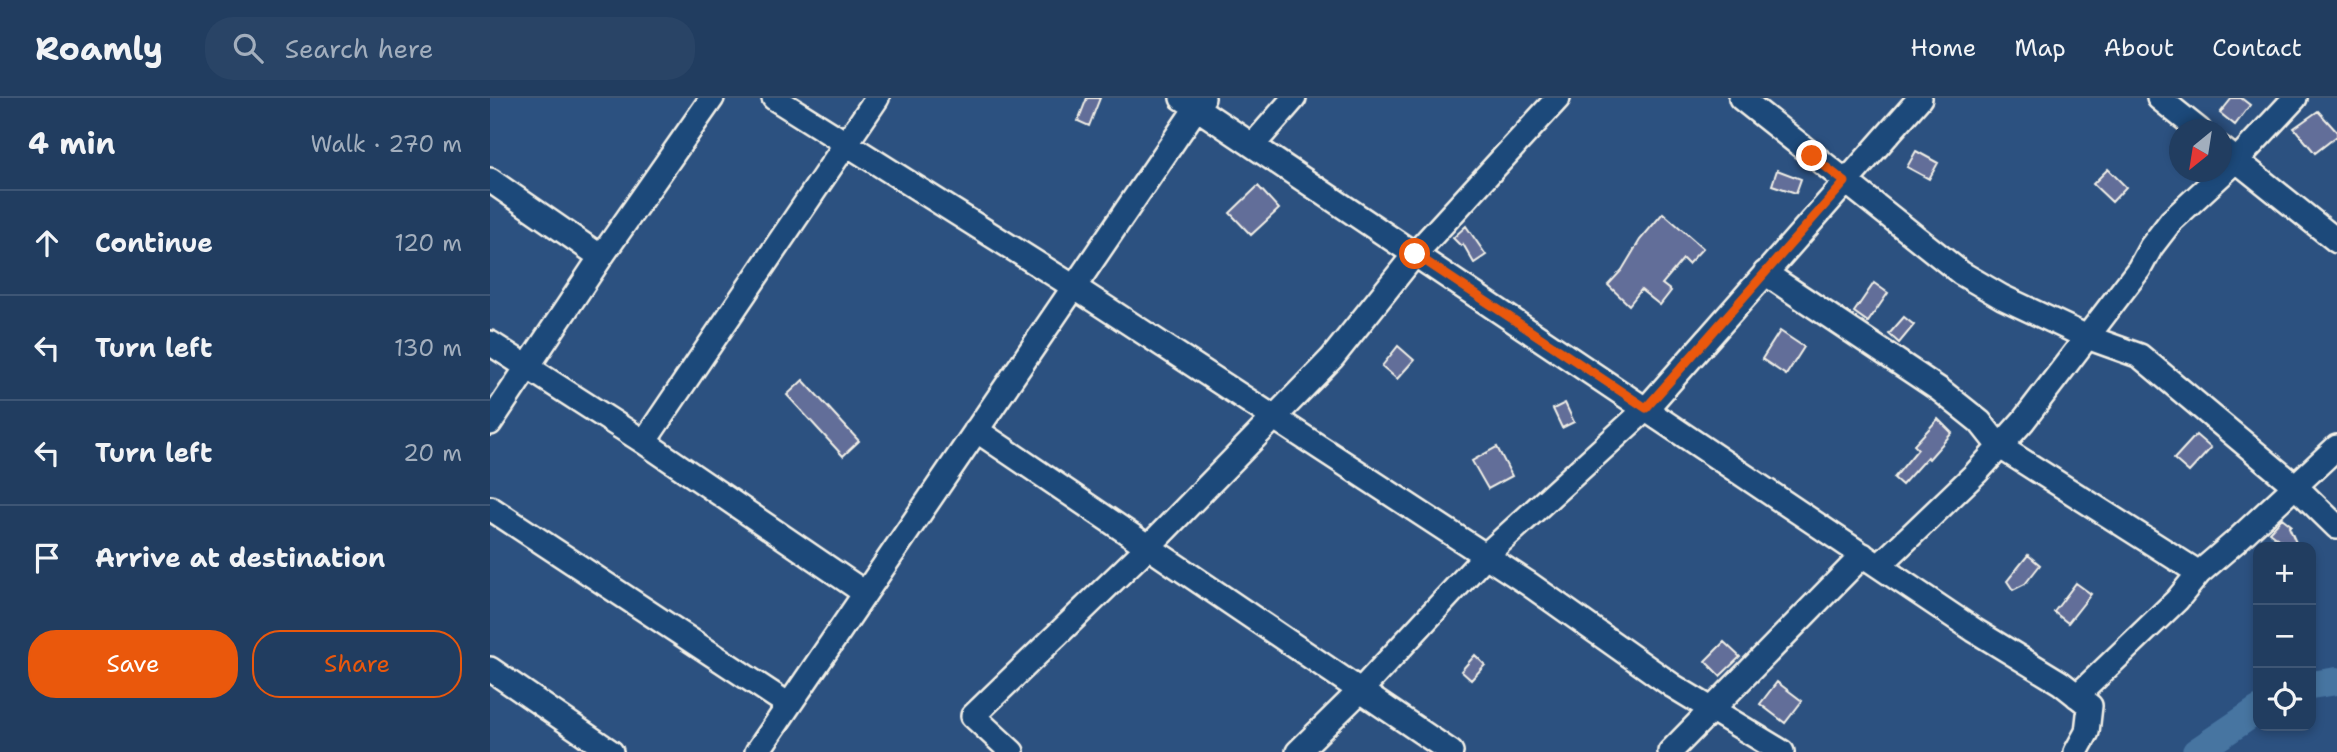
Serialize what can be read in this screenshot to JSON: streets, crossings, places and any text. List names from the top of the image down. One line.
{"north":"bottom left","page":{"header":"Roamly","search":"Search here","nav":["Home","Map","About","Contact"],"heading":["4 min","Walk · 270 m"],"list":[["Continue","120 m"],["Turn left","130 m"],["Turn left","20 m"],"Arrive at destination"],"map_buttons":["+","−"],"buttons":["Save","Share"]}}
